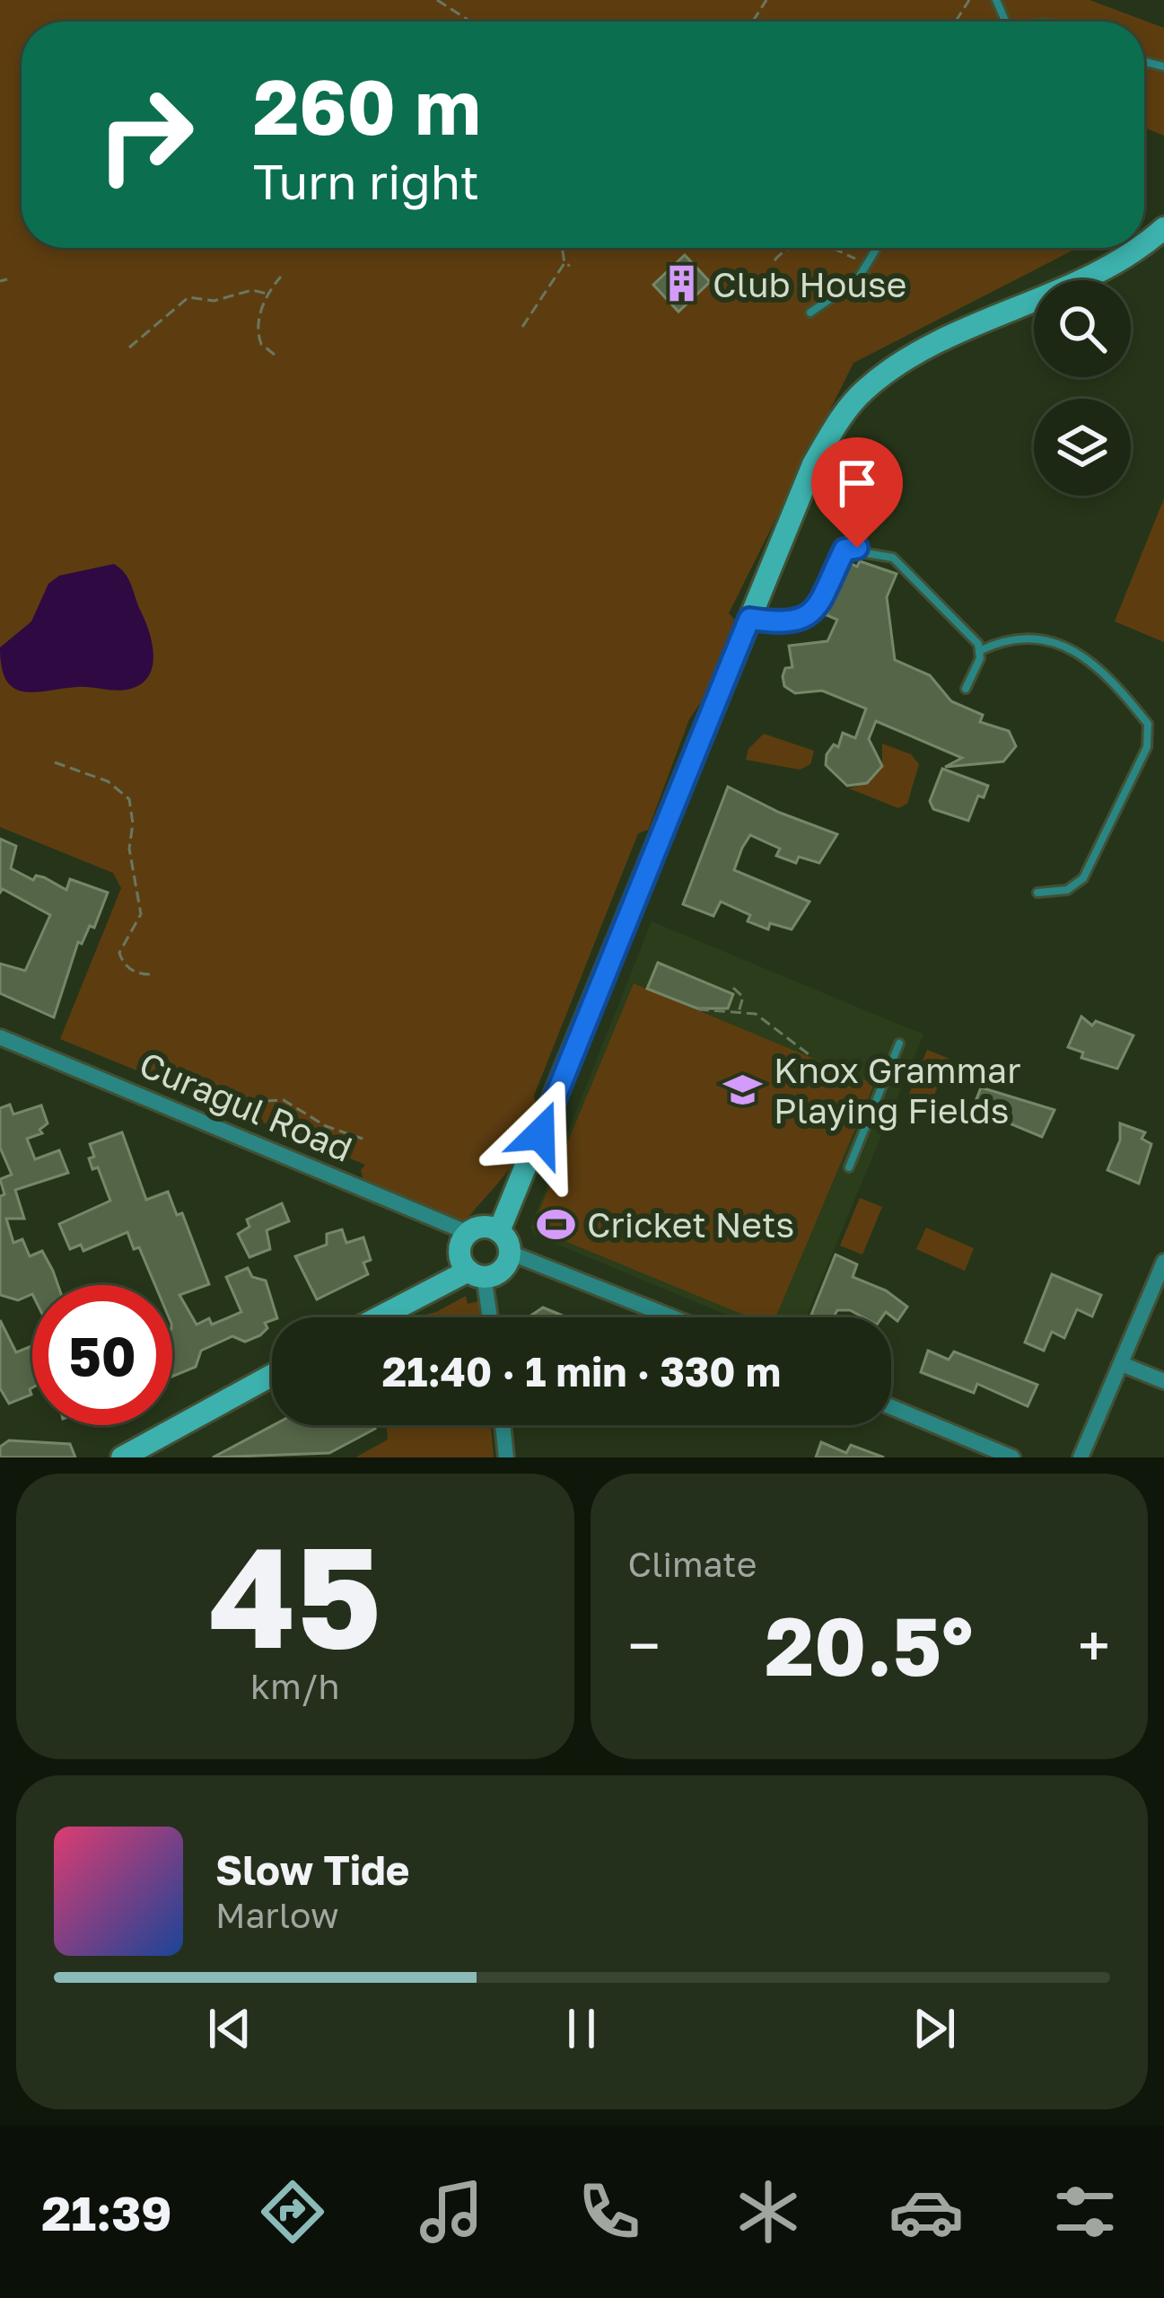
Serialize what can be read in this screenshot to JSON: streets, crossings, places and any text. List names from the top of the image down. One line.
{"streets":{"street":["Curagul Road"]},"places":{"building":["Club House"],"school or university":["Knox Grammar Playing Fields"],"sports":["Cricket Nets"]},"page":{"turn":["260 m","Turn right"],"limit":"50","trip":"21:40 · 1 min · 330 m","tile":[["45","km/h"],"Climate"],"heat":["−","20.5°","+"],"song":["Slow Tide","Marlow"],"tabs":"21:39"}}
